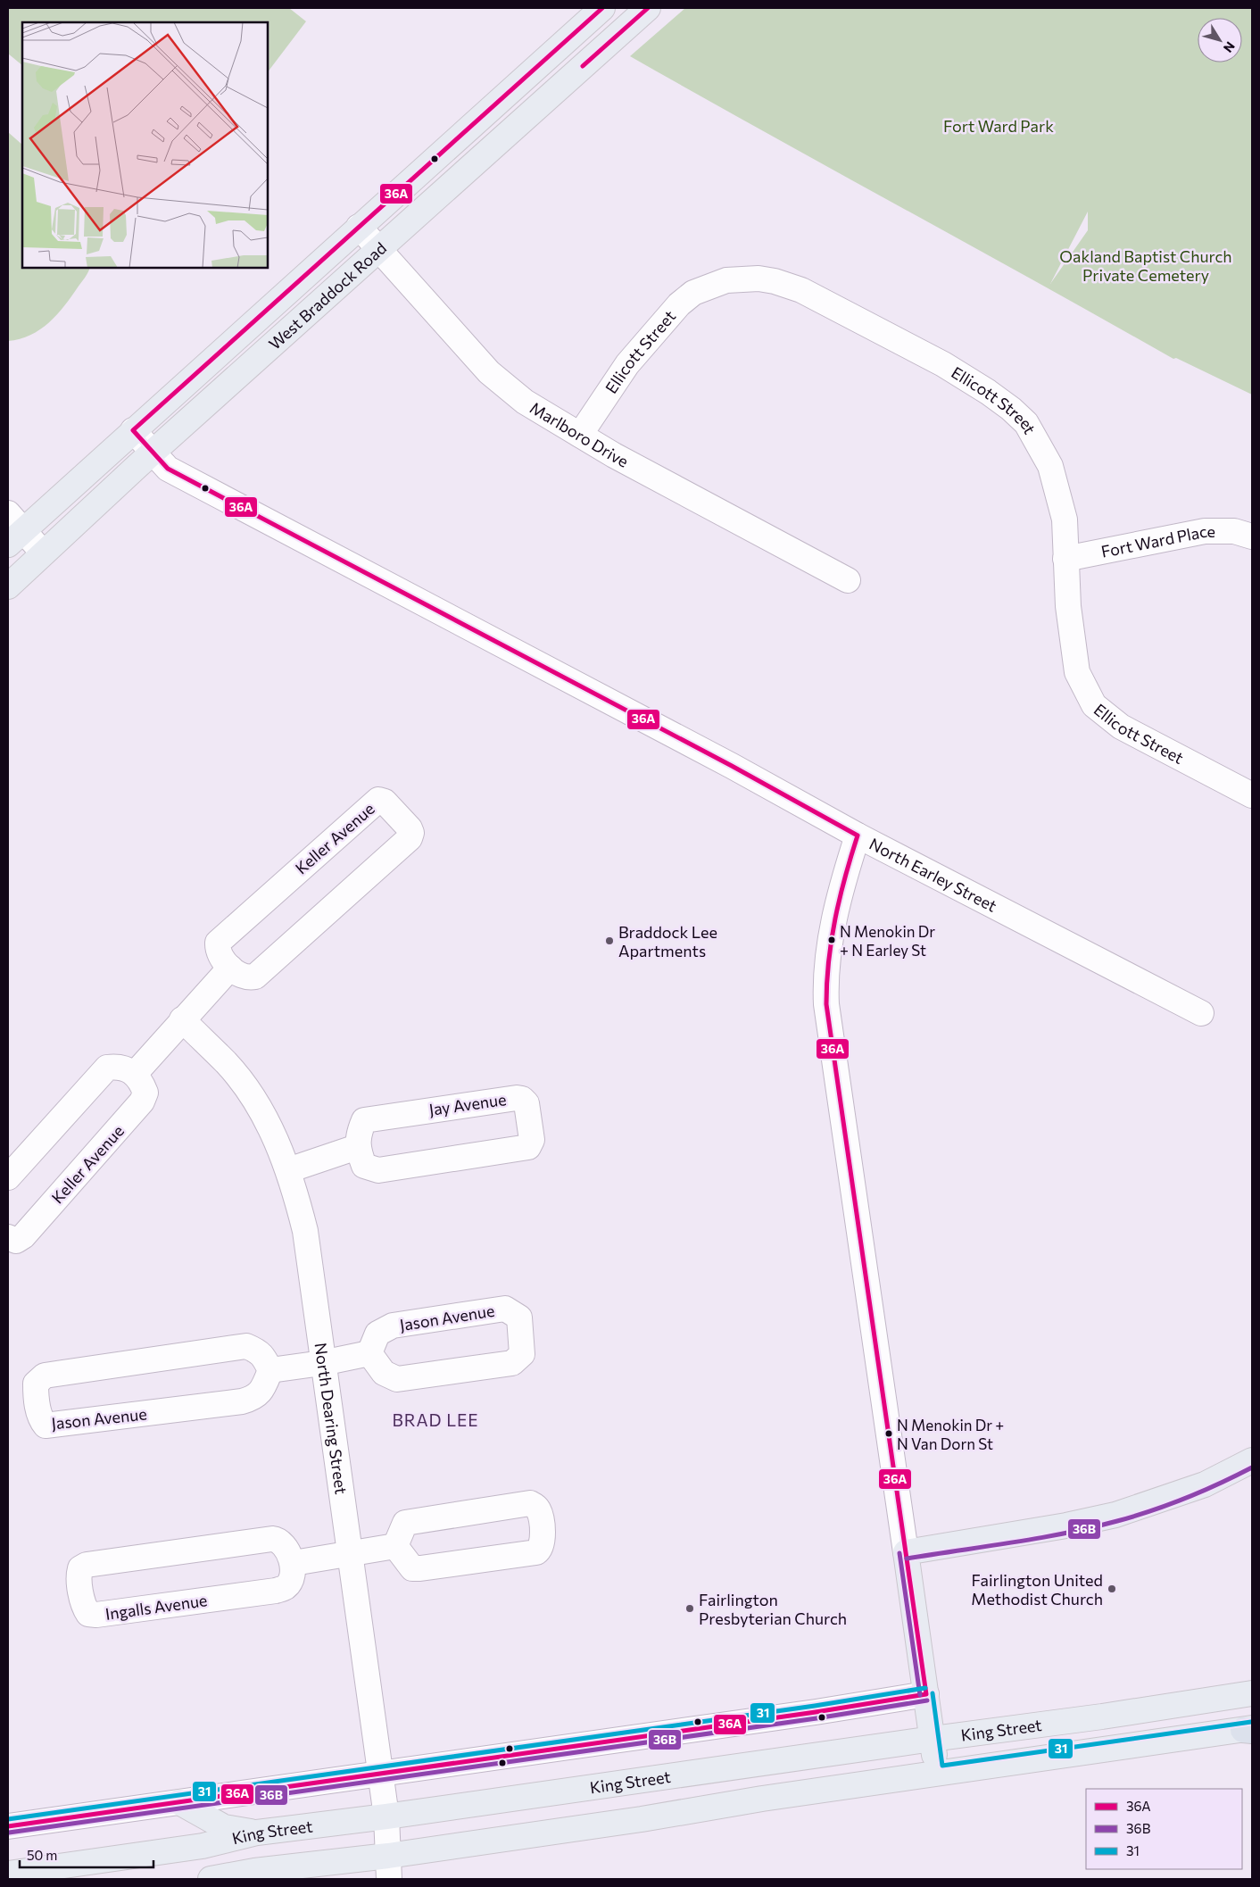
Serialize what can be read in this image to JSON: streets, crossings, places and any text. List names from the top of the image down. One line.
{"streets":{"main road":["West Braddock Road","King Street"],"street":["Ellicott Street","Marlboro Drive","Fort Ward Place","Keller Avenue","North Earley Street","Jay Avenue","Jason Avenue","North Dearing Street","Ingalls Avenue"]},"crossings":[["West Braddock Road","Marlboro Drive"],["West Braddock Road","North Earley Street"],["Ellicott Street","Marlboro Drive"],["Ellicott Street","Fort Ward Place"],["North Dearing Street","King Street"]],"districts":["BRAD LEE"],"parks":["Fort Ward Park","Oakland Baptist Church Private Cemetery"],"places":["N Menokin Dr + N Earley St","Braddock Lee Apartments","N Menokin Dr + N Van Dorn St","Fairlington United Methodist Church","Fairlington Presbyterian Church"],"lines":["transit line 36A","transit line 36B","transit line 31"],"legend":["36A","36B","31"],"scale_bar":"50 m","north":"bottom right"}
